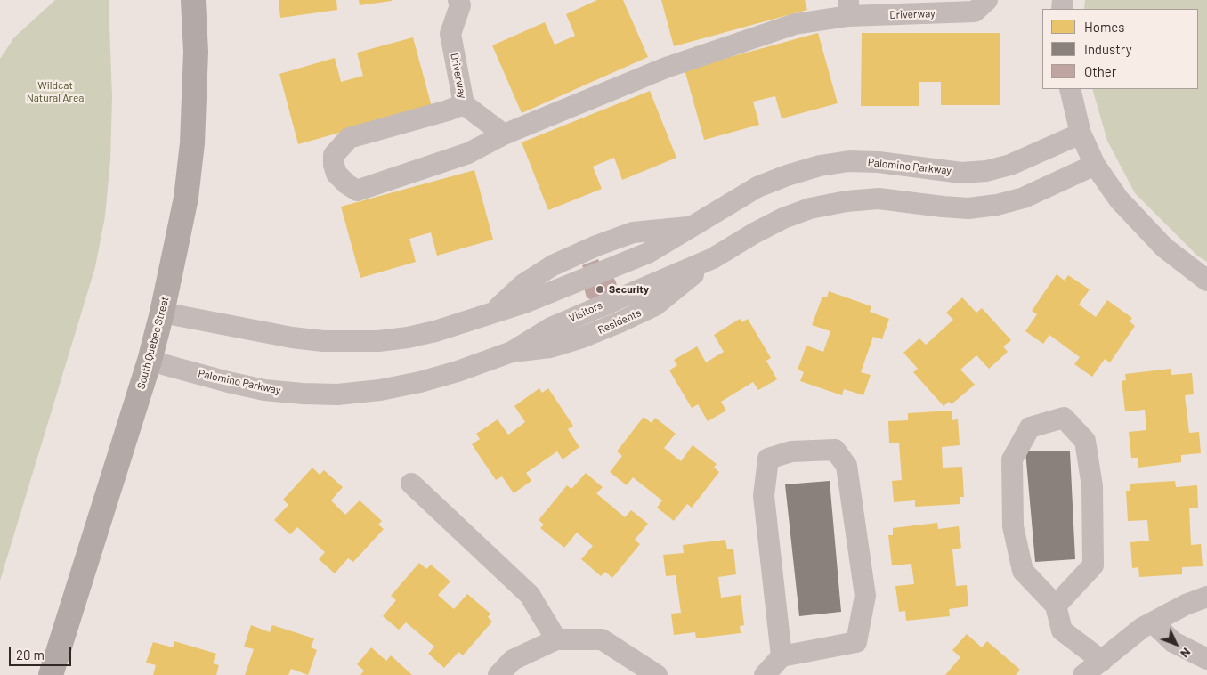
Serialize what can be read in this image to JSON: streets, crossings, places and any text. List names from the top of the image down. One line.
{"streets":{"main road":["South Quebec Street"],"street":["Driverway","Palomino Parkway","Visitors"]},"crossings":[["Palomino Parkway","Visitors"],["Palomino Parkway","South Quebec Street"]],"parks":["Wildcat Natural Area"],"places":["Security"],"legend":["Homes","Industry","Other"],"scale_bar":"20 m","north":"bottom right"}
